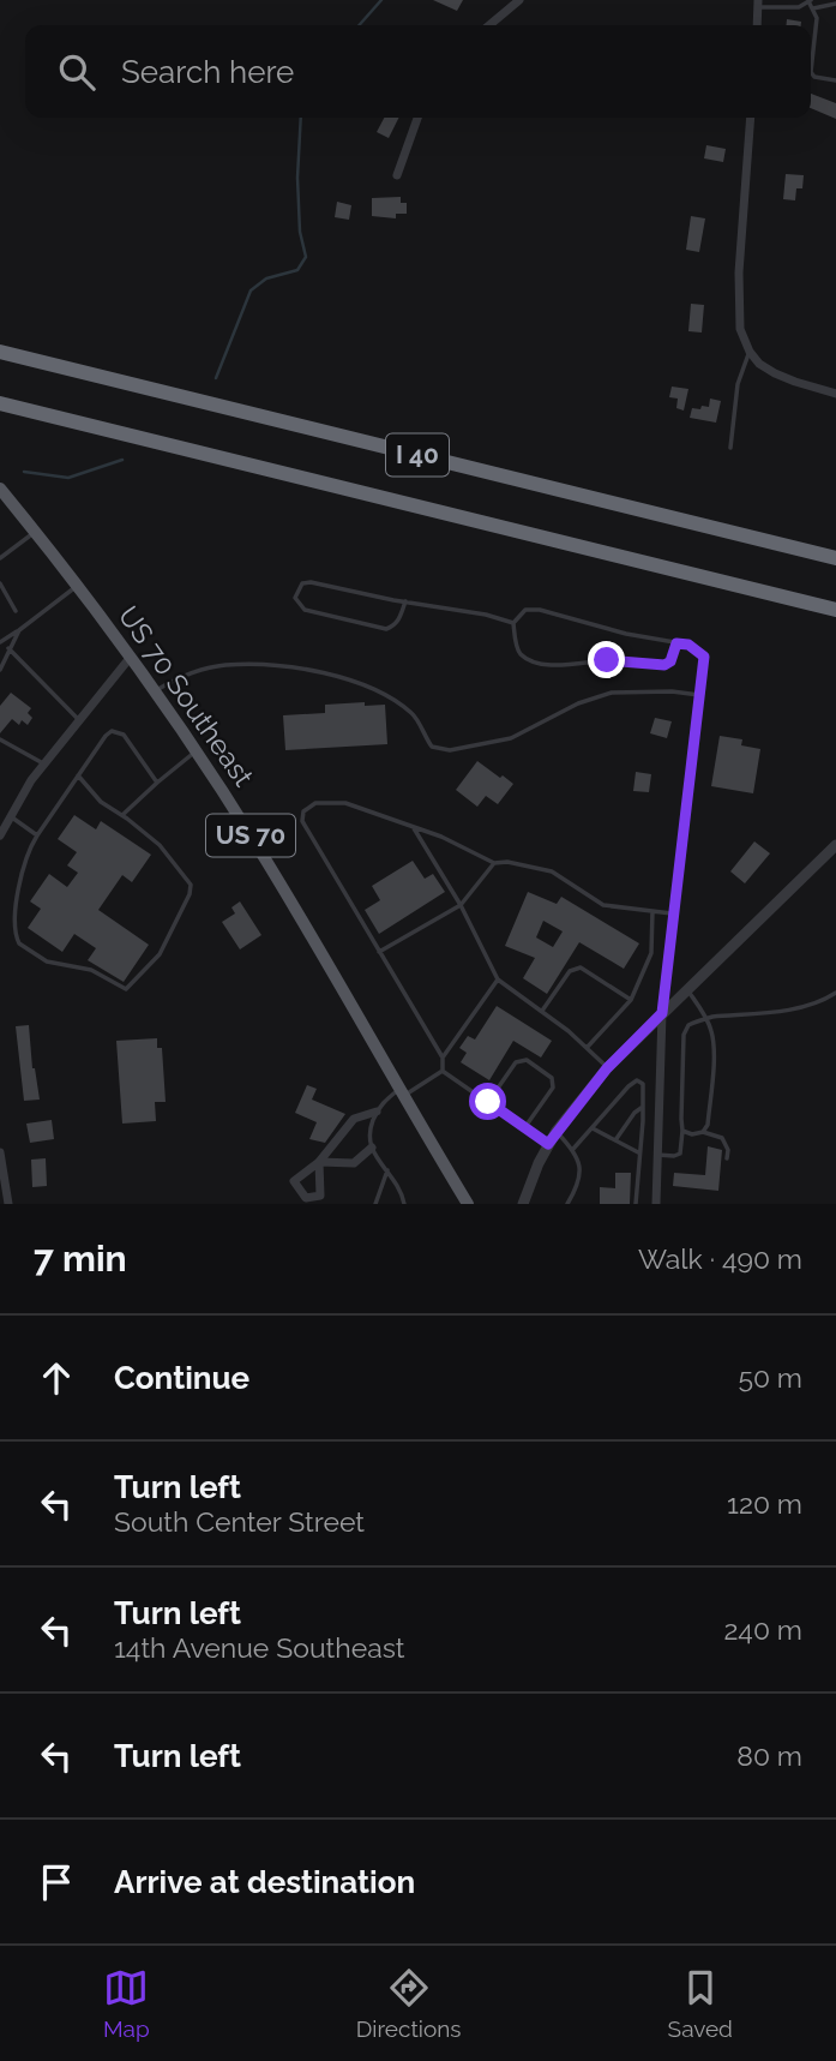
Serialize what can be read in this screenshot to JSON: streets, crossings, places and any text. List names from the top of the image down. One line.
{"streets":{"highway":["I 40"],"main road":["US 70 Southeast","US 70"]},"page":{"search":"Search here","heading":["7 min","Walk · 490 m"],"list":[["Continue","50 m"],["Turn left","South Center Street","120 m"],["Turn left","14th Avenue Southeast","240 m"],["Turn left","80 m"],"Arrive at destination"],"nav":["Map","Directions","Saved"]}}
